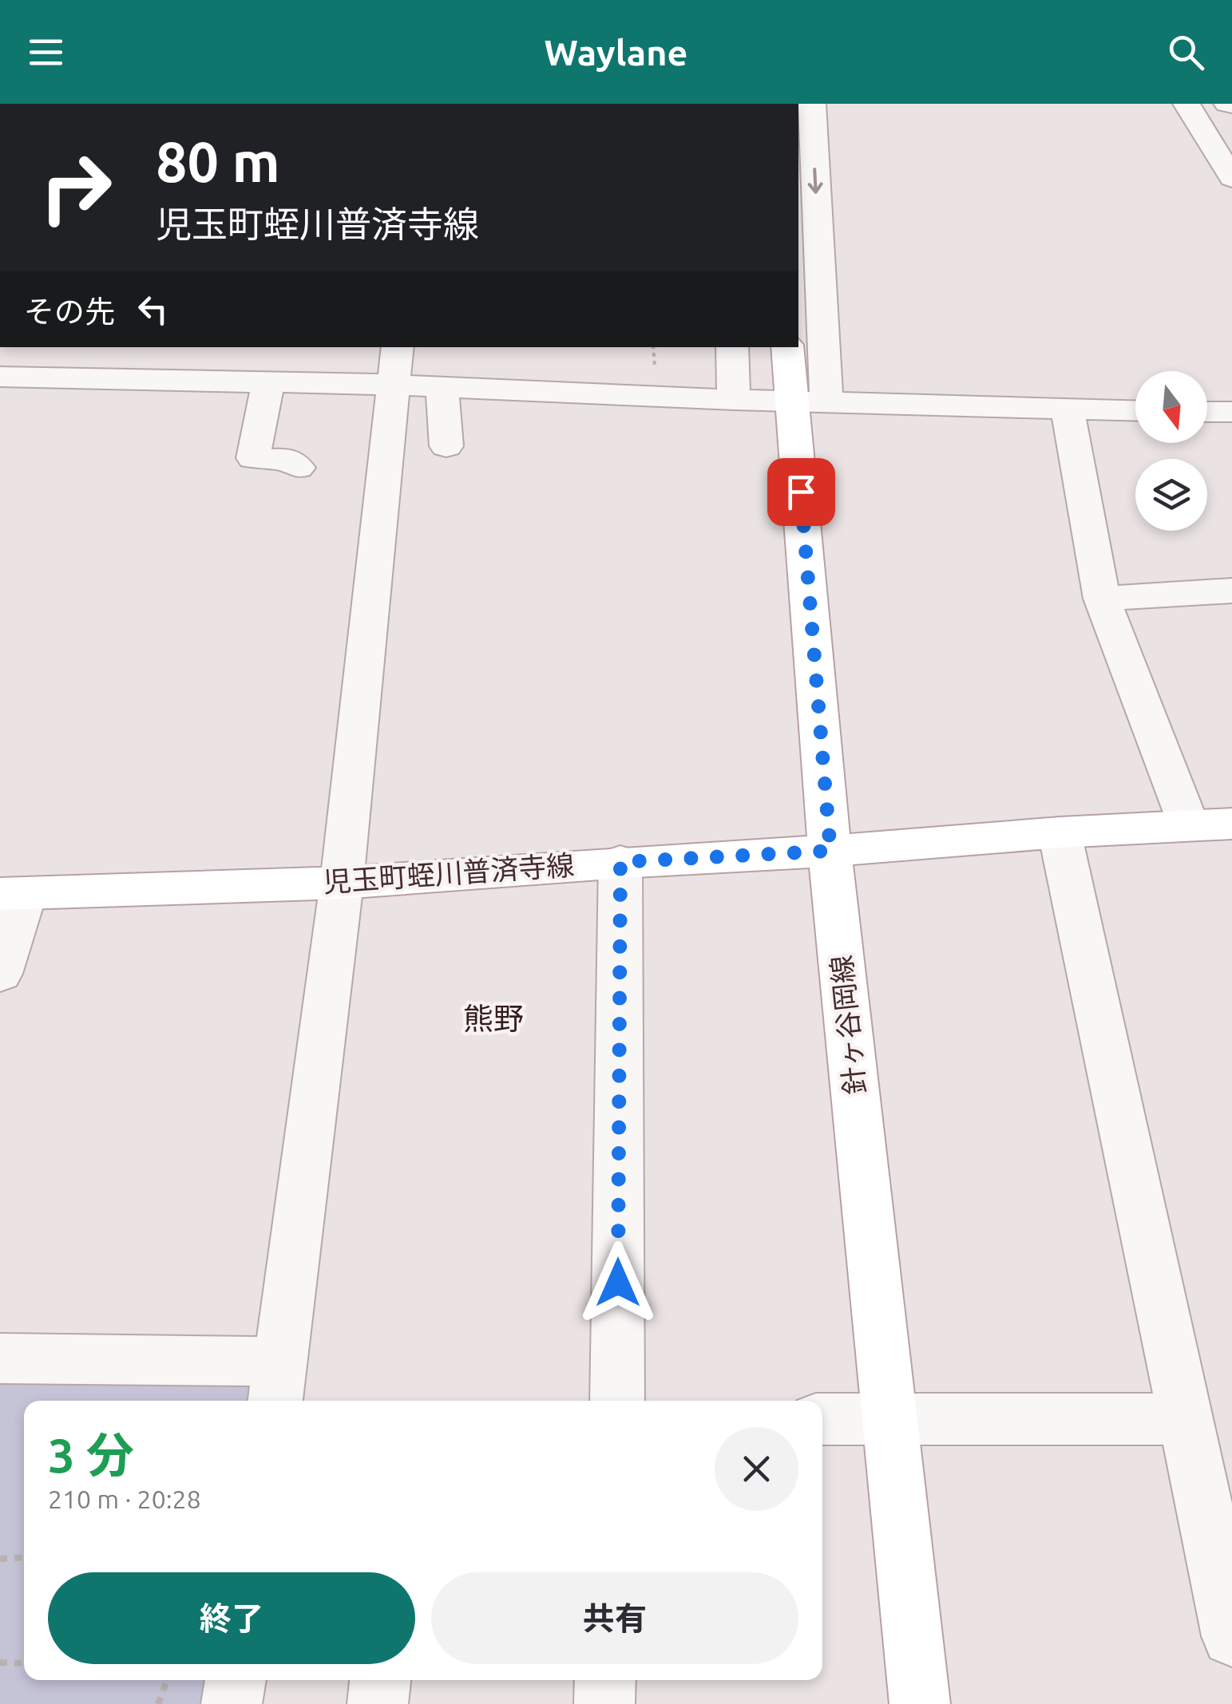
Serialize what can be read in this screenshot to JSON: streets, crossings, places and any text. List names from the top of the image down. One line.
{"streets":{"main road":["児玉町蛭川普済寺線","針ヶ谷岡線"]},"crossings":[["児玉町蛭川普済寺線","針ヶ谷岡線"]],"districts":["熊野"],"north":"bottom","page":{"header":"Waylane","turn":["80 m","児玉町蛭川普済寺線"],"then":"その先","heading":["3 分","210 m · 20:28"],"buttons":["終了","共有"]}}
